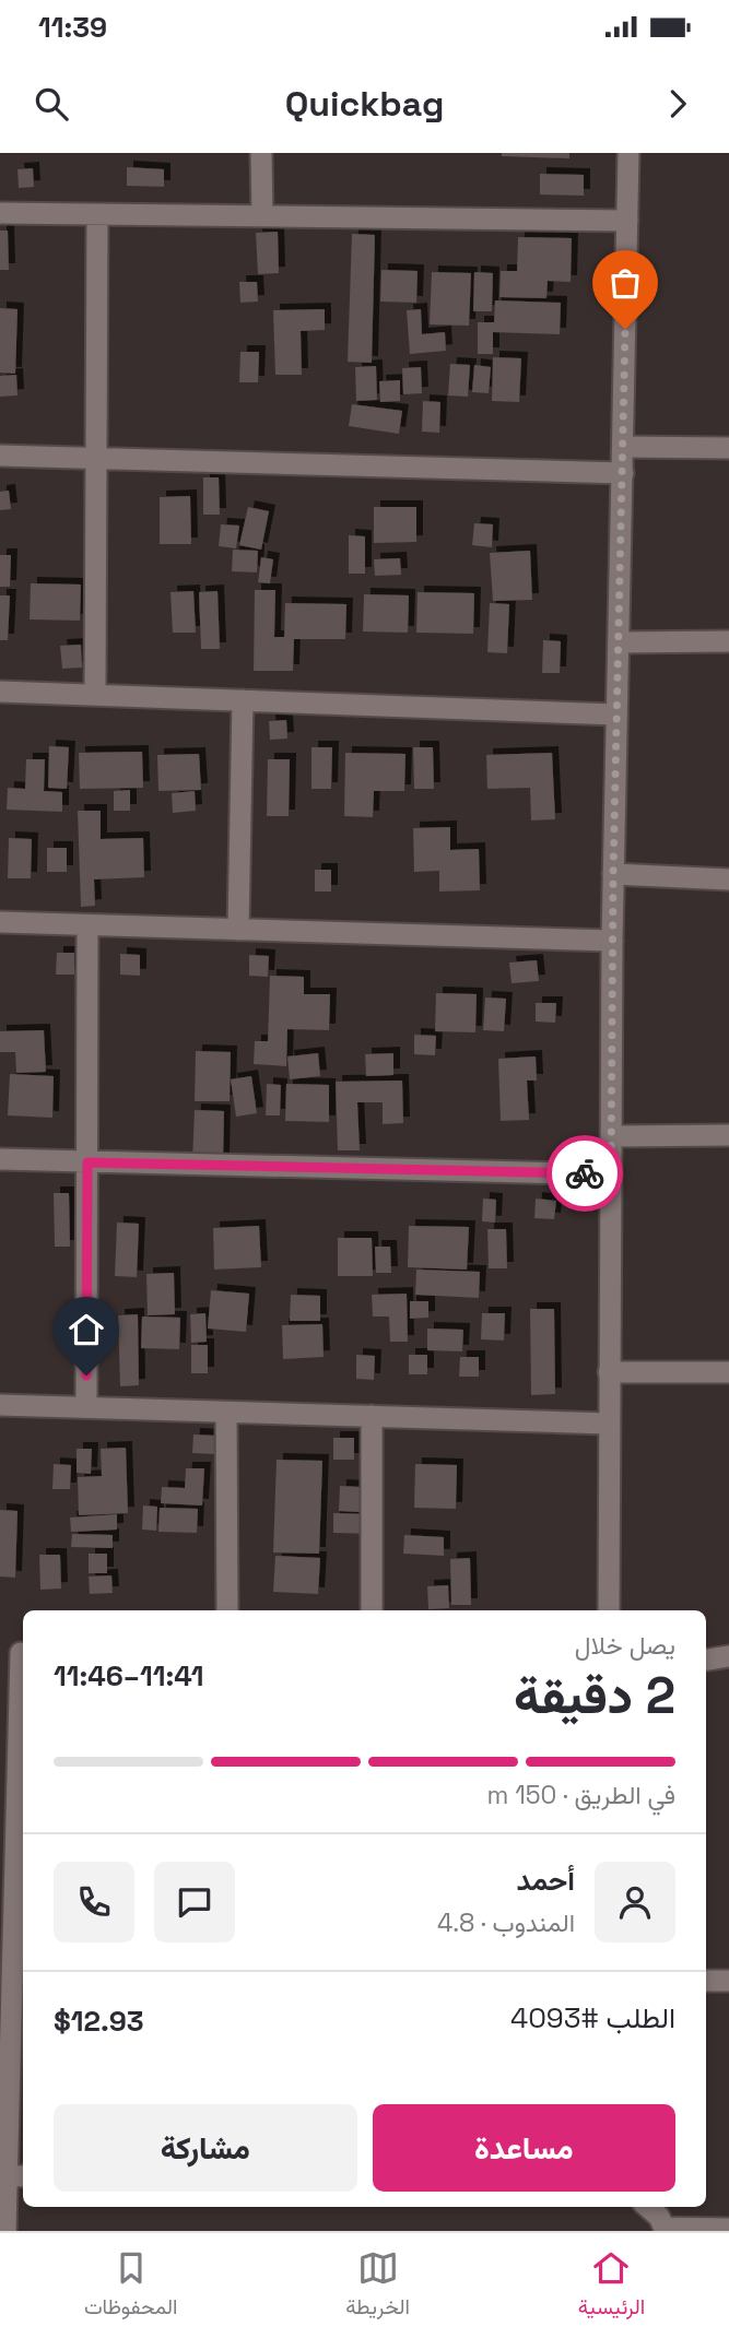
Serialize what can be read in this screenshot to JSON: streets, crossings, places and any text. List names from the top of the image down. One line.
{"page":{"status":"11:39","header":"Quickbag","heading":["2 دقيقة","يصل خلال","11:41–11:46"],"panel":["أحمد","المندوب · 4.8","الطلب #4093","$12.93"],"bar":"في الطريق · 150 m","buttons":["مساعدة","مشاركة"],"tabs":["الرئيسية","الخريطة","المحفوظات"]}}
